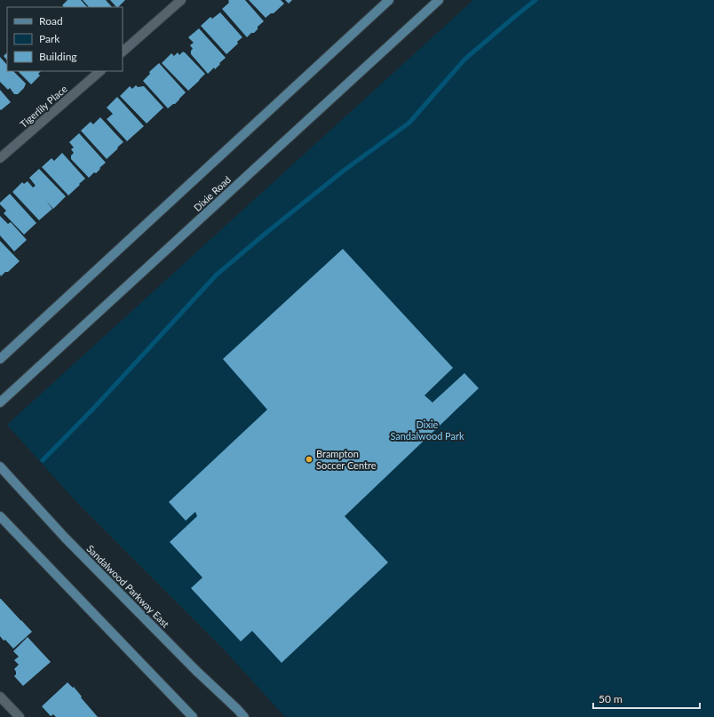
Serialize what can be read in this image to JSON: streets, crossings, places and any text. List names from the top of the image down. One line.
{"streets":{"main road":["Dixie Road","Sandalwood Parkway East"],"street":["Tigerlily Place"]},"parks":["Dixie Sandalwood Park"],"places":["Brampton Soccer Centre"],"legend":["Road","Park","Building"],"scale_bar":"50 m"}
